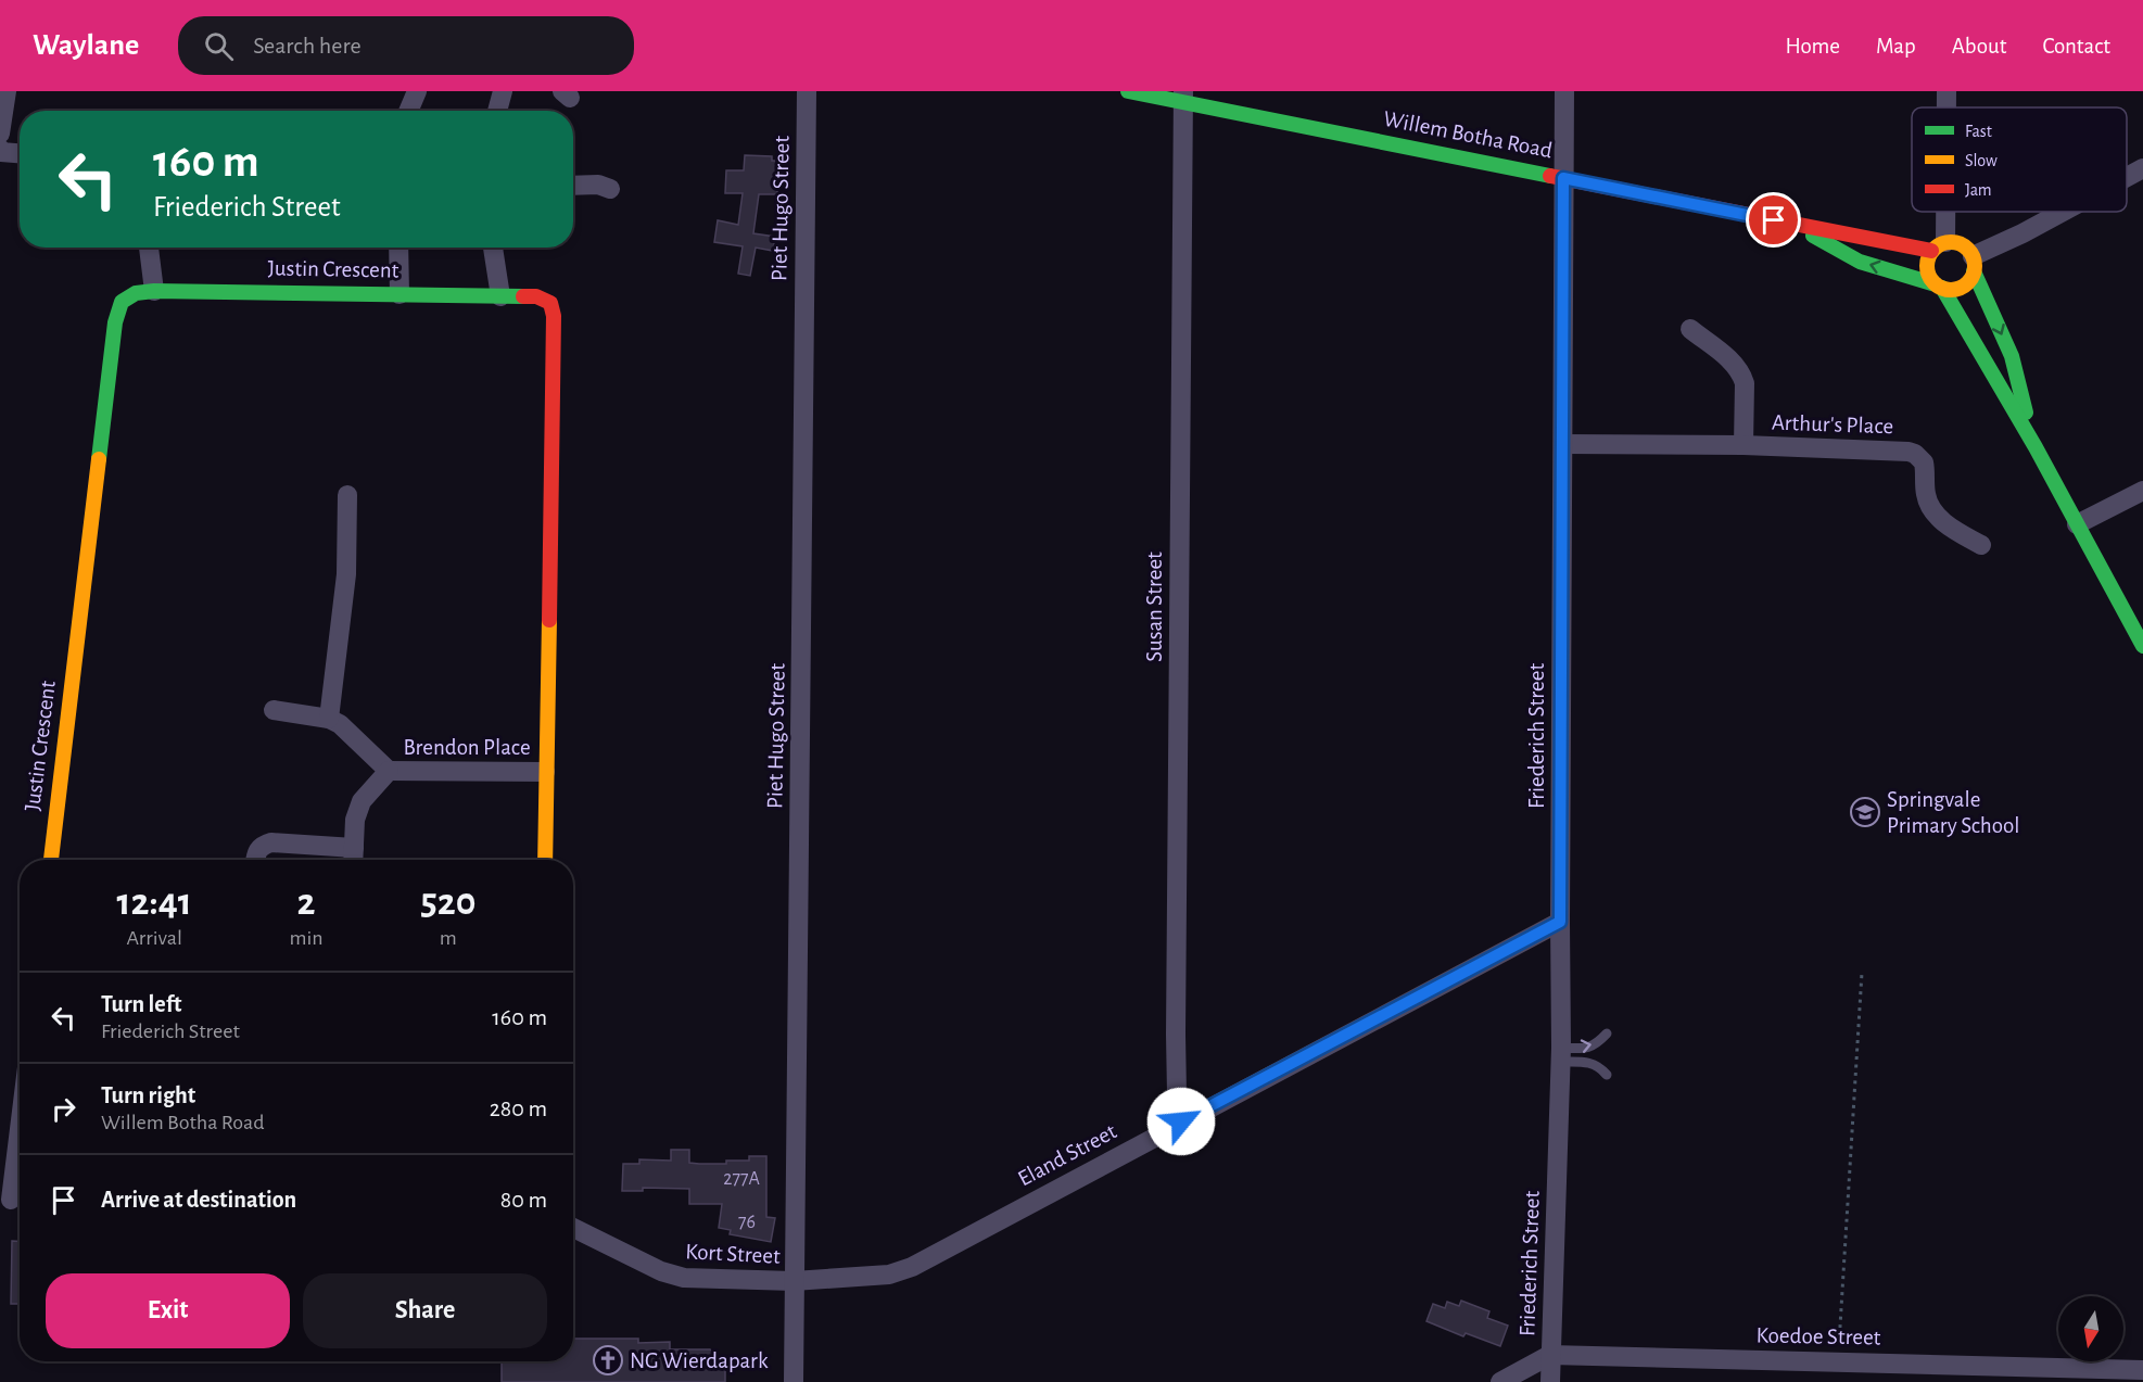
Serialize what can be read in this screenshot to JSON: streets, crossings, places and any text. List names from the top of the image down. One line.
{"streets":{"street":["Willem Botha Road","Piet Hugo Street","Justin Crescent","Arthur's Place","Susan Street","Friederich Street","Brendon Place","Eland Street","Kort Street","Koedoe Street"]},"crossings":[["Willem Botha Road","Susan Street"],["Willem Botha Road","Friederich Street"],["Piet Hugo Street","Eland Street"],["Piet Hugo Street","Kort Street"],["Justin Crescent","Brendon Place"],["Arthur's Place","Friederich Street"],["Susan Street","Eland Street"],["Friederich Street","Eland Street"],["Friederich Street","Koedoe Street"],["Eland Street","Kort Street"]],"places":{"school or university":["Springvale Primary School"],"church":["NG Wierdapark"]},"house_numbers":["277A","76"],"legend":["Fast","Slow","Jam"],"north":"bottom","page":{"header":"Waylane","search":"Search here","nav":["Home","Map","About","Contact"],"turn":["160 m","Friederich Street"],"eta":["12:41","Arrival","2","min","520","m"],"list":[{"name":"Turn left","note":"Friederich Street","value":"160 m"},{"name":"Turn right","note":"Willem Botha Road","value":"280 m"},{"name":"Arrive at destination","value":"80 m"}],"buttons":["Exit","Share"]}}
